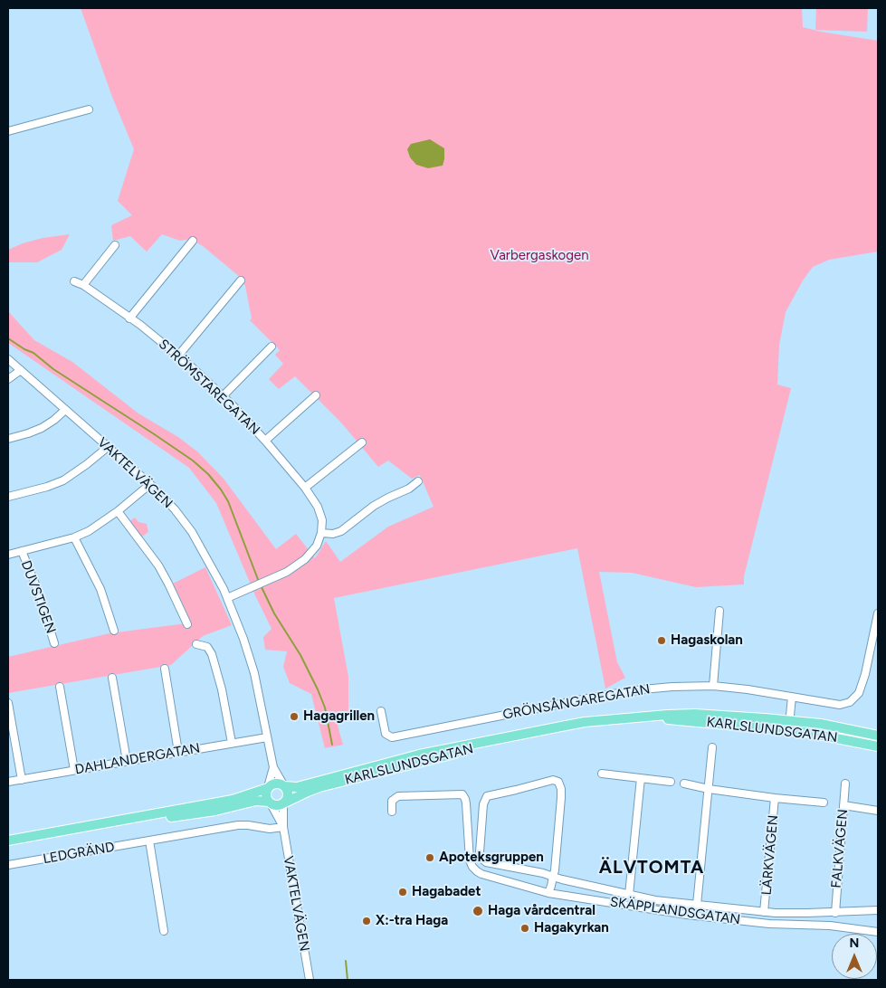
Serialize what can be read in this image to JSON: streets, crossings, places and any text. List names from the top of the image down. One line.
{"streets":{"main road":["KARLSLUNDSGATAN"],"street":["STRÖMSTAREGATAN","VAKTELVÄGEN","DUVSTIGEN","GRÖNSÅNGAREGATAN","DAHLANDERGATAN","FALKVÄGEN","LEDGRÄND","LÄRKVÄGEN","SKÄPPLANDSGATAN"]},"crossings":[["VAKTELVÄGEN","KARLSLUNDSGATAN"],["VAKTELVÄGEN","DAHLANDERGATAN"],["VAKTELVÄGEN","LEDGRÄND"]],"districts":["ÄLVTOMTA"],"parks":["Varbergaskogen"],"places":["Hagaskolan","Hagagrillen","Apoteksgruppen","Hagabadet","Haga vårdcentral","X:-tra Haga","Hagakyrkan"],"north":"top"}
